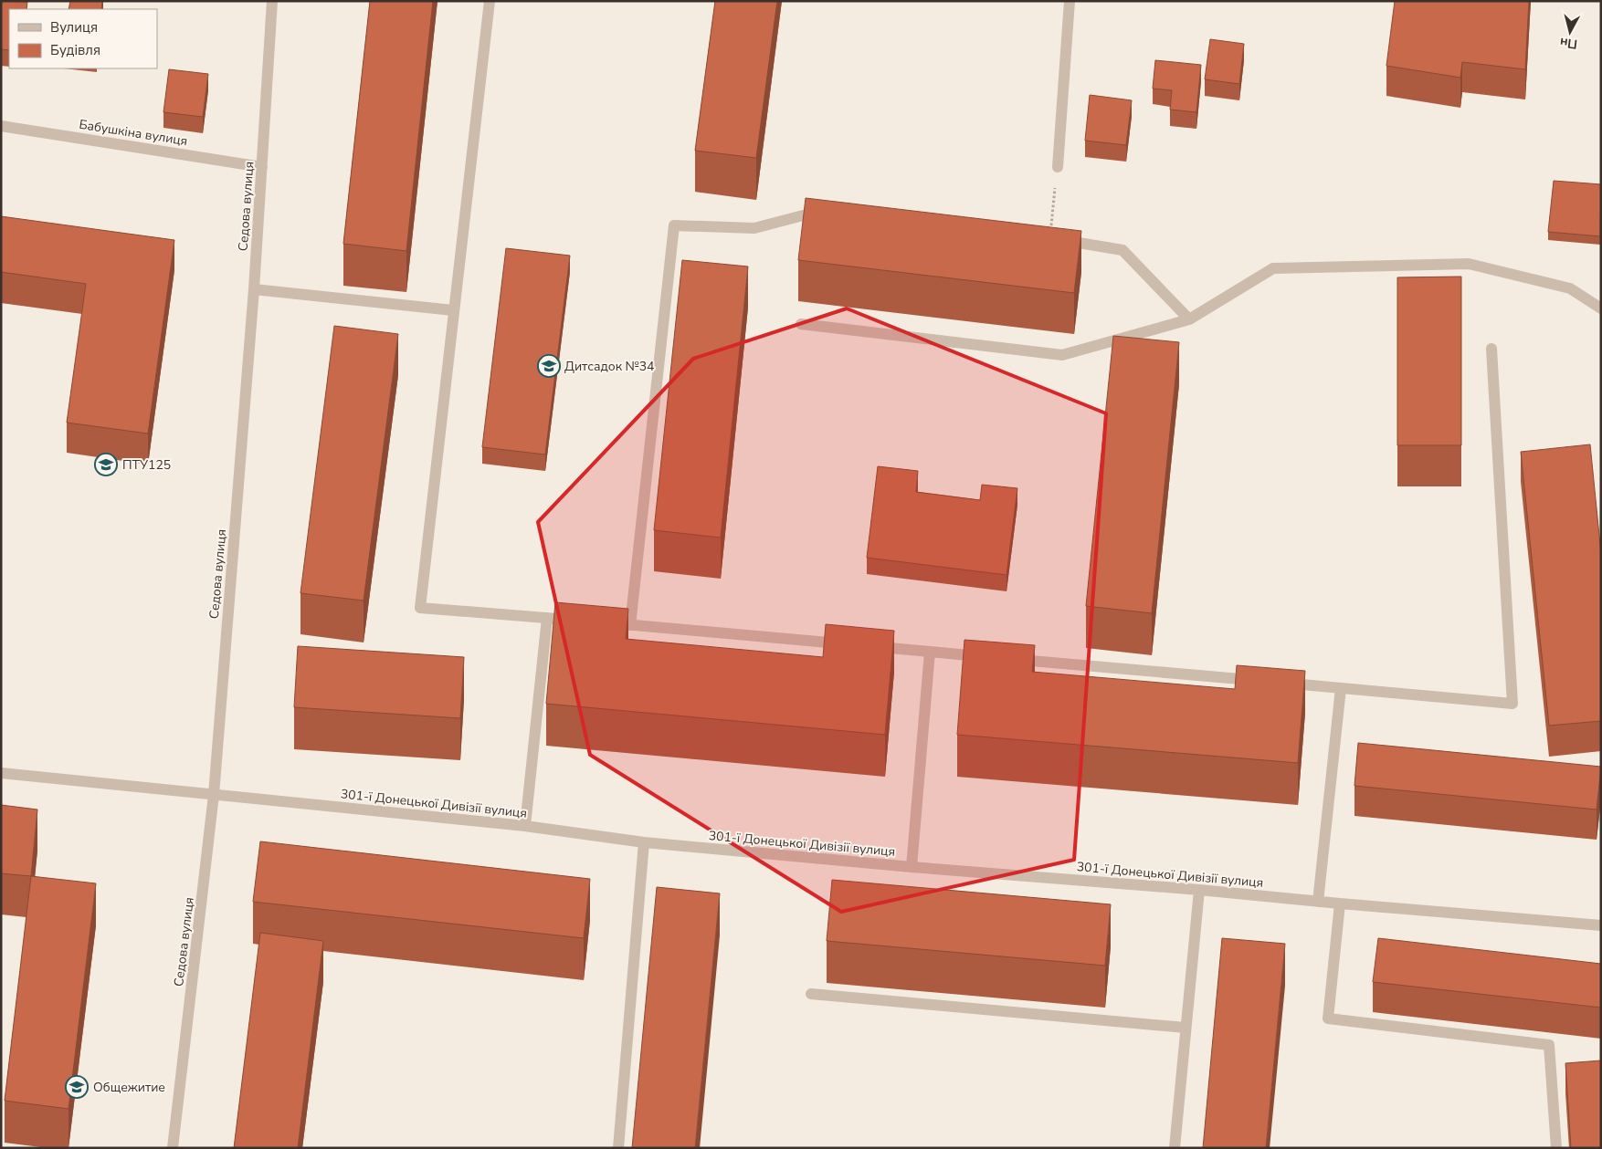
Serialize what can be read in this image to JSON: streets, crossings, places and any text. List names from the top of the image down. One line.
{"streets":{"street":["Бабушкіна вулиця","Седова вулиця","301-ї Донецької Дивізії вулиця"]},"crossings":[["Бабушкіна вулиця","Седова вулиця"],["Седова вулиця","301-ї Донецької Дивізії вулиця"]],"places":{"school or university":["Дитсадок №34","ПТУ125","Общежитие"]},"legend":["Вулиця","Будівля"],"north":"bottom"}
